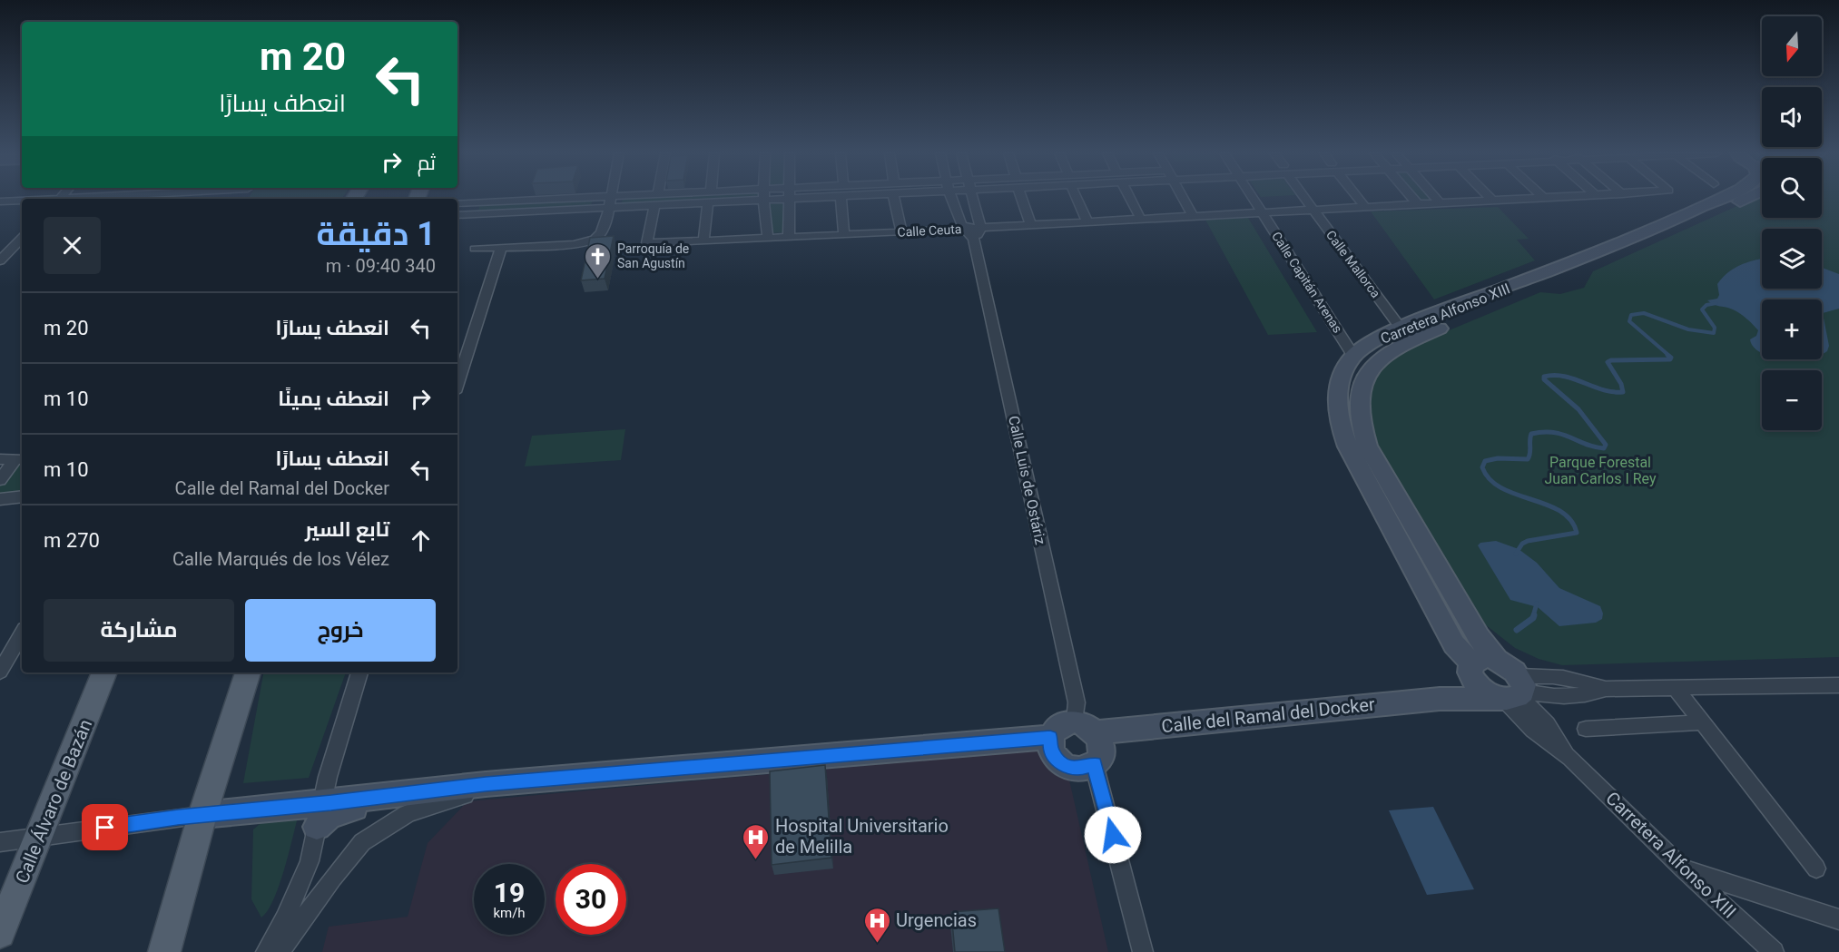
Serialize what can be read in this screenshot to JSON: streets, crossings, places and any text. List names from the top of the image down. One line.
{"streets":{"main road":["Carretera Alfonso XIII","Calle del Ramal del Docker","Calle Álvaro de Bazán"],"street":["Calle Ceuta","Calle Mallorca","Calle Capitán Arenas","Calle Luis de Ostáriz"]},"crossings":[["Calle Ceuta","Calle Mallorca"],["Calle Ceuta","Calle Capitán Arenas"],["Calle Ceuta","Calle Luis de Ostáriz"],["Calle Mallorca","Carretera Alfonso XIII"],["Calle Capitán Arenas","Carretera Alfonso XIII"],["Carretera Alfonso XIII","Calle del Ramal del Docker"],["Calle Luis de Ostáriz","Calle del Ramal del Docker"]],"parks":["Parque Forestal Juan Carlos I Rey"],"places":{"church":["Parroquía de San Agustín"],"hospital":["Hospital Universitario de Melilla","Urgencias"]},"north":"bottom","page":{"map_buttons":["+","−"],"turn":["20 m","انعطف يسارًا"],"then":"ثم","heading":["1 دقيقة","340 m · 09:40"],"list":[{"name":"انعطف يسارًا","value":"20 m"},{"name":"انعطف يمينًا","value":"10 m"},{"name":"انعطف يسارًا","note":"Calle del Ramal del Docker","value":"10 m"},{"name":"تابع السير","note":"Calle Marqués de los Vélez","value":"270 m"}],"buttons":["خروج","مشاركة"],"speed":"19 km/h","limit":"30"}}
